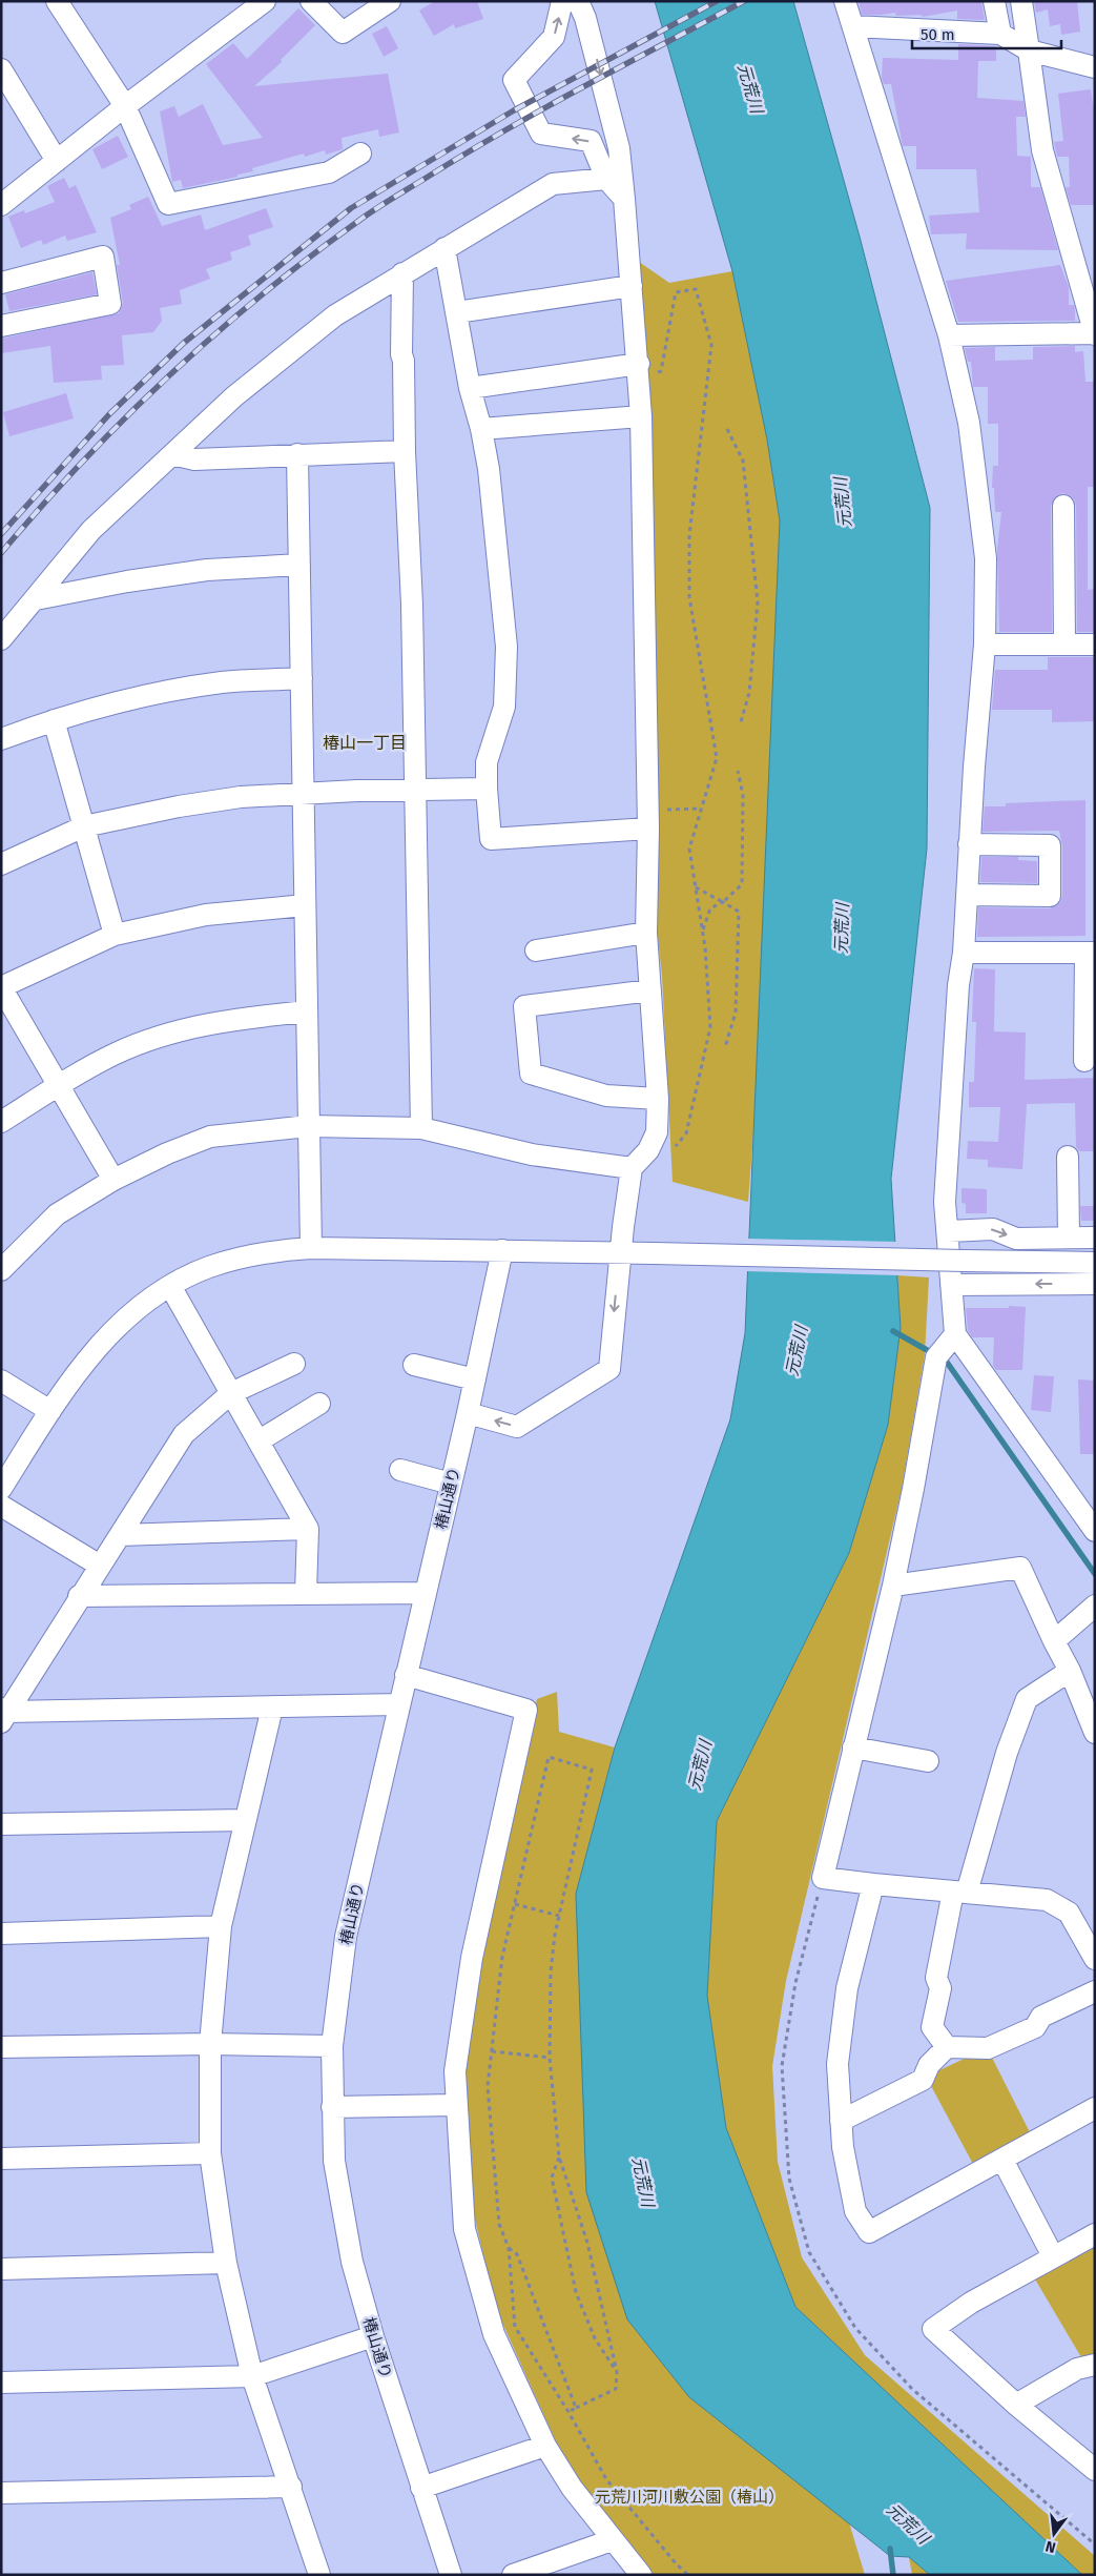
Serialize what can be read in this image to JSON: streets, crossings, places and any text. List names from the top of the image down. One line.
{"streets":{"street":["椿山通り"]},"districts":["椿山一丁目"],"water":["元荒川"],"parks":["元荒川河川敷公園（椿山）"],"scale_bar":"50 m","north":"bottom"}
